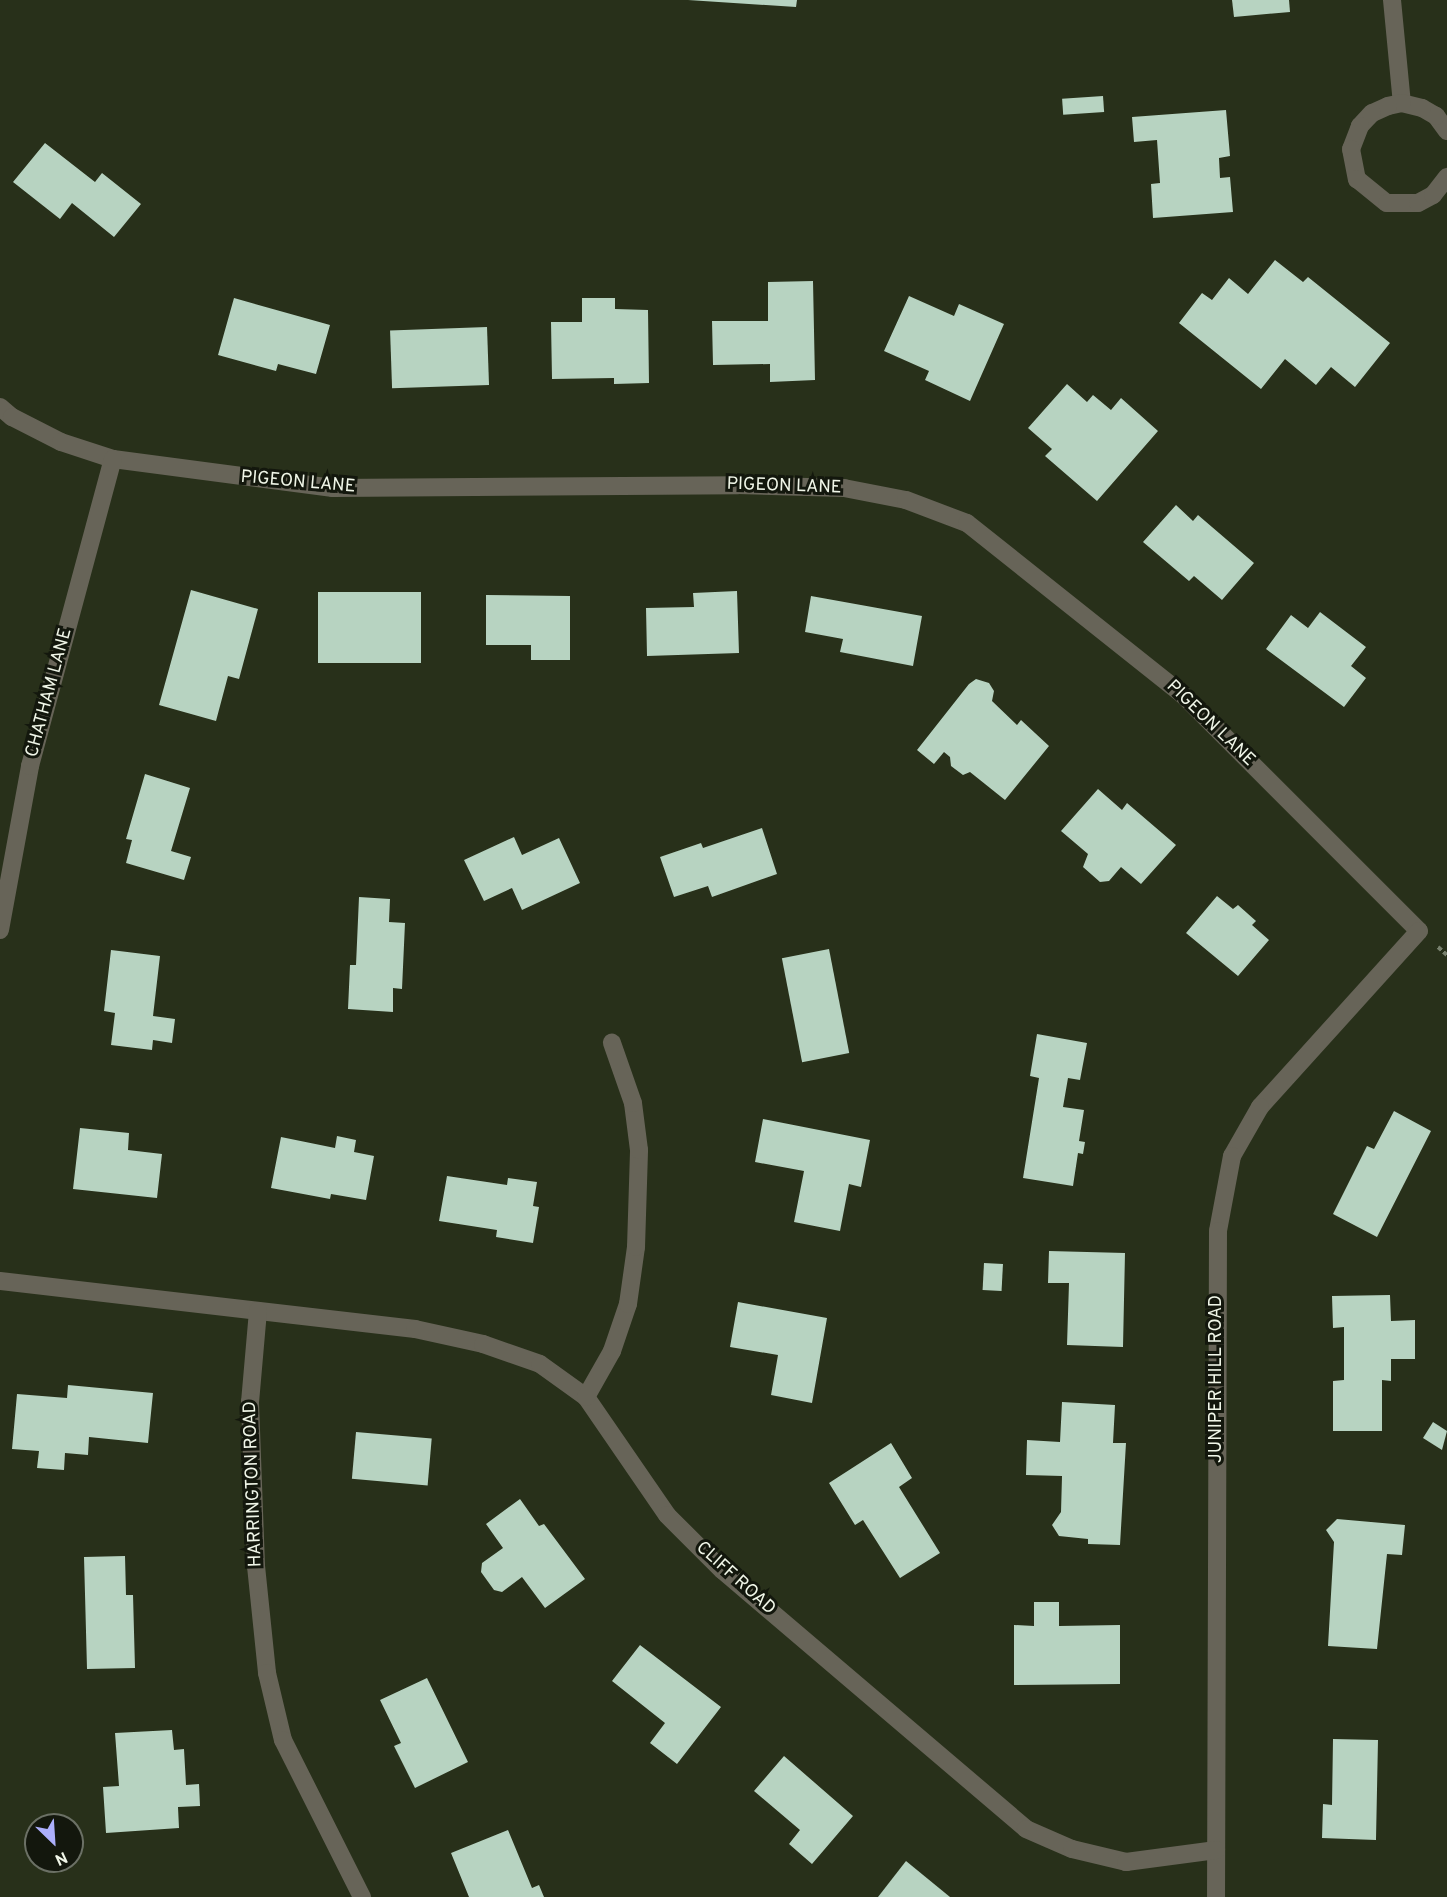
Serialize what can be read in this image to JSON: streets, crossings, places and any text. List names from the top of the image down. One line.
{"streets":{"street":["PIGEON LANE","CHATHAM LANE","JUNIPER HILL ROAD","HARRINGTON ROAD","CLIFF ROAD"]},"crossings":[["PIGEON LANE","CHATHAM LANE"],["PIGEON LANE","JUNIPER HILL ROAD"],["JUNIPER HILL ROAD","CLIFF ROAD"],["HARRINGTON ROAD","CLIFF ROAD"]],"north":"bottom right"}
